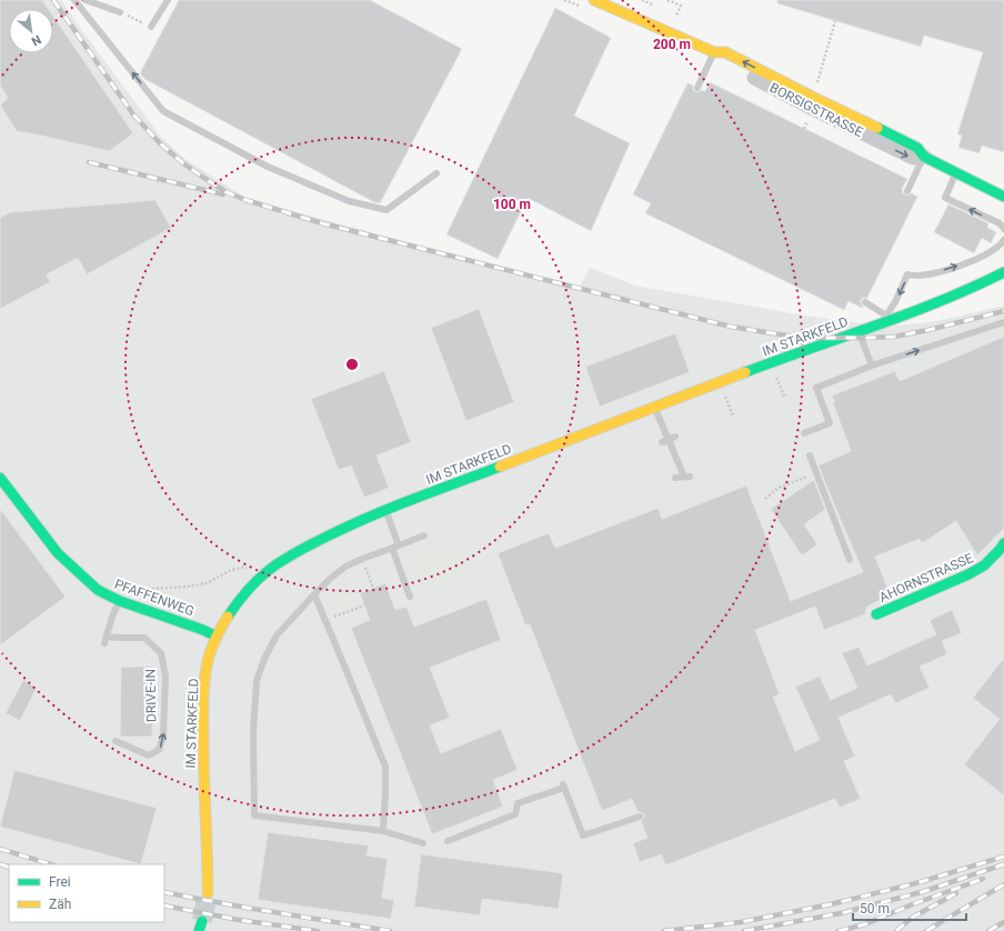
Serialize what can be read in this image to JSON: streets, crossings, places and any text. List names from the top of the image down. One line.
{"streets":{"main road":["BORSIGSTRASSE","IM STARKFELD","AHORNSTRASSE","PFAFFENWEG"],"lane":["DRIVE-IN"]},"crossings":[["IM STARKFELD","PFAFFENWEG"],["PFAFFENWEG","DRIVE-IN"]],"legend":["Frei","Zäh"],"scale_bar":"50 m","north":"bottom right","rings":["200 m","100 m"]}
